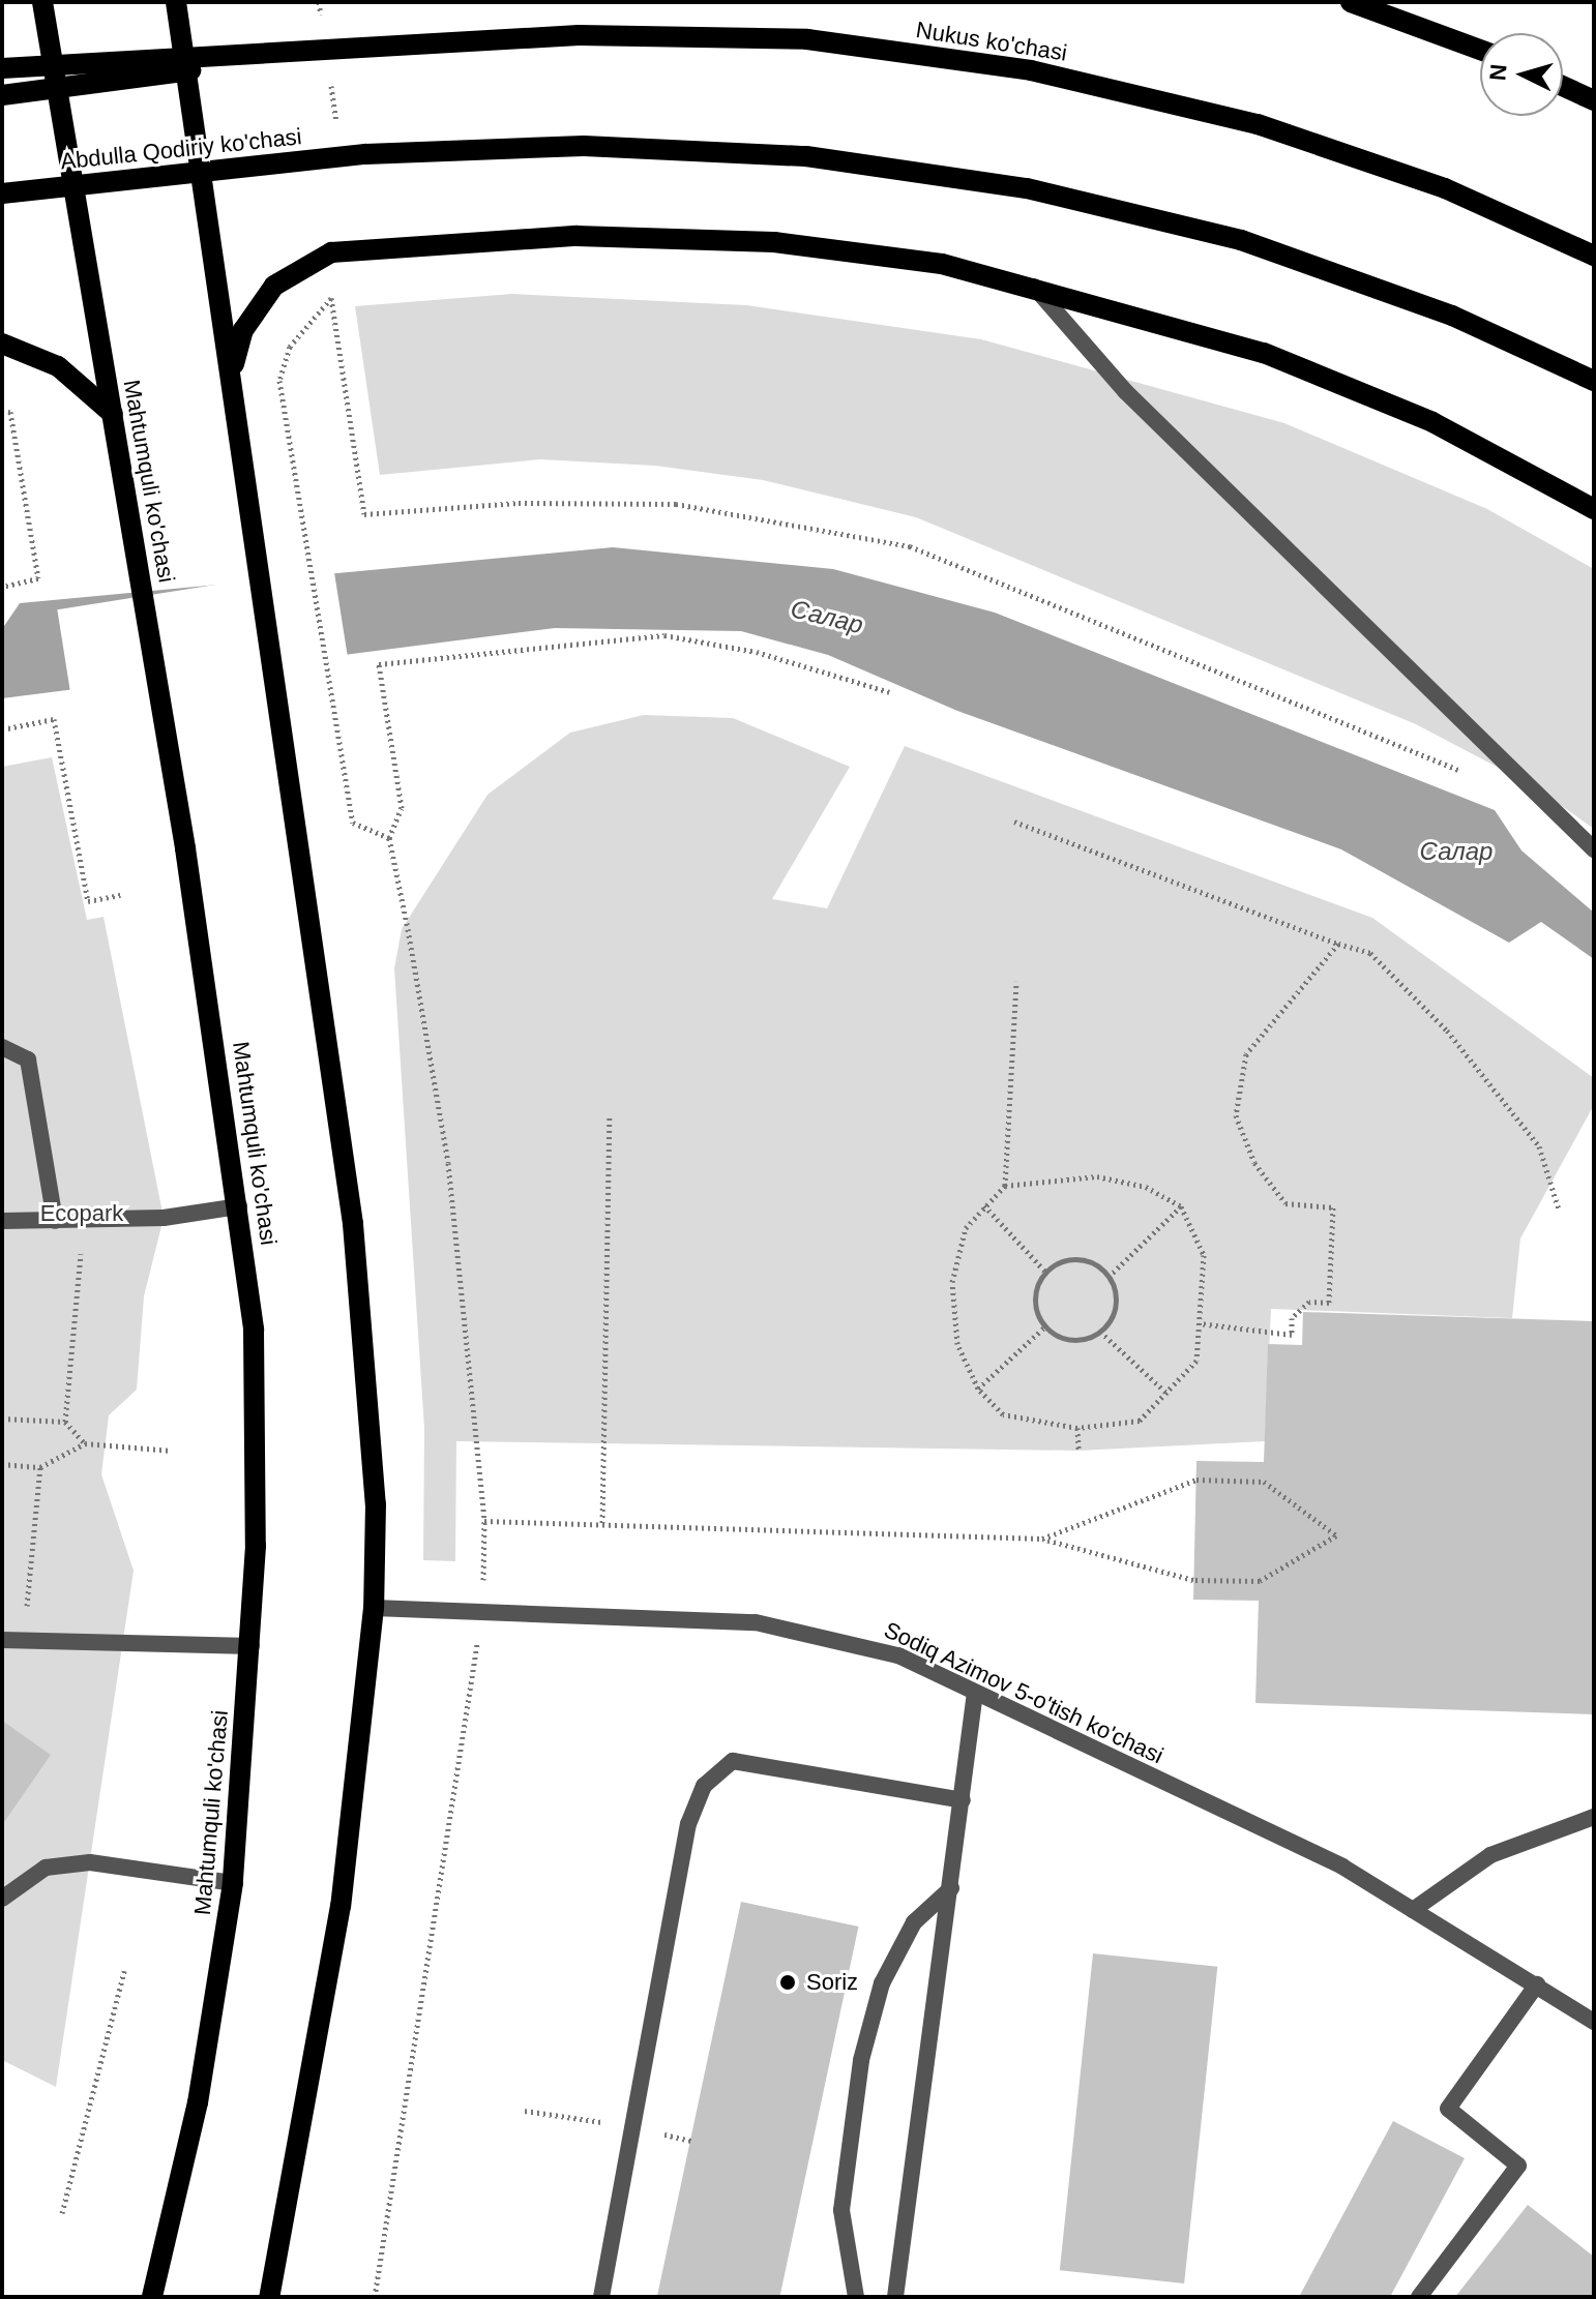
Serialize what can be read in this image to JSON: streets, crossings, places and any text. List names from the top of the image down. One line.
{"streets":{"main road":["Nukus ko'chasi","Abdulla Qodiriy ko'chasi","Mahtumquli ko'chasi"],"street":["Sodiq Azimov 5-o'tish ko'chasi"]},"water":["Салар"],"parks":["Ecopark"],"places":["Soriz"],"north":"left"}
